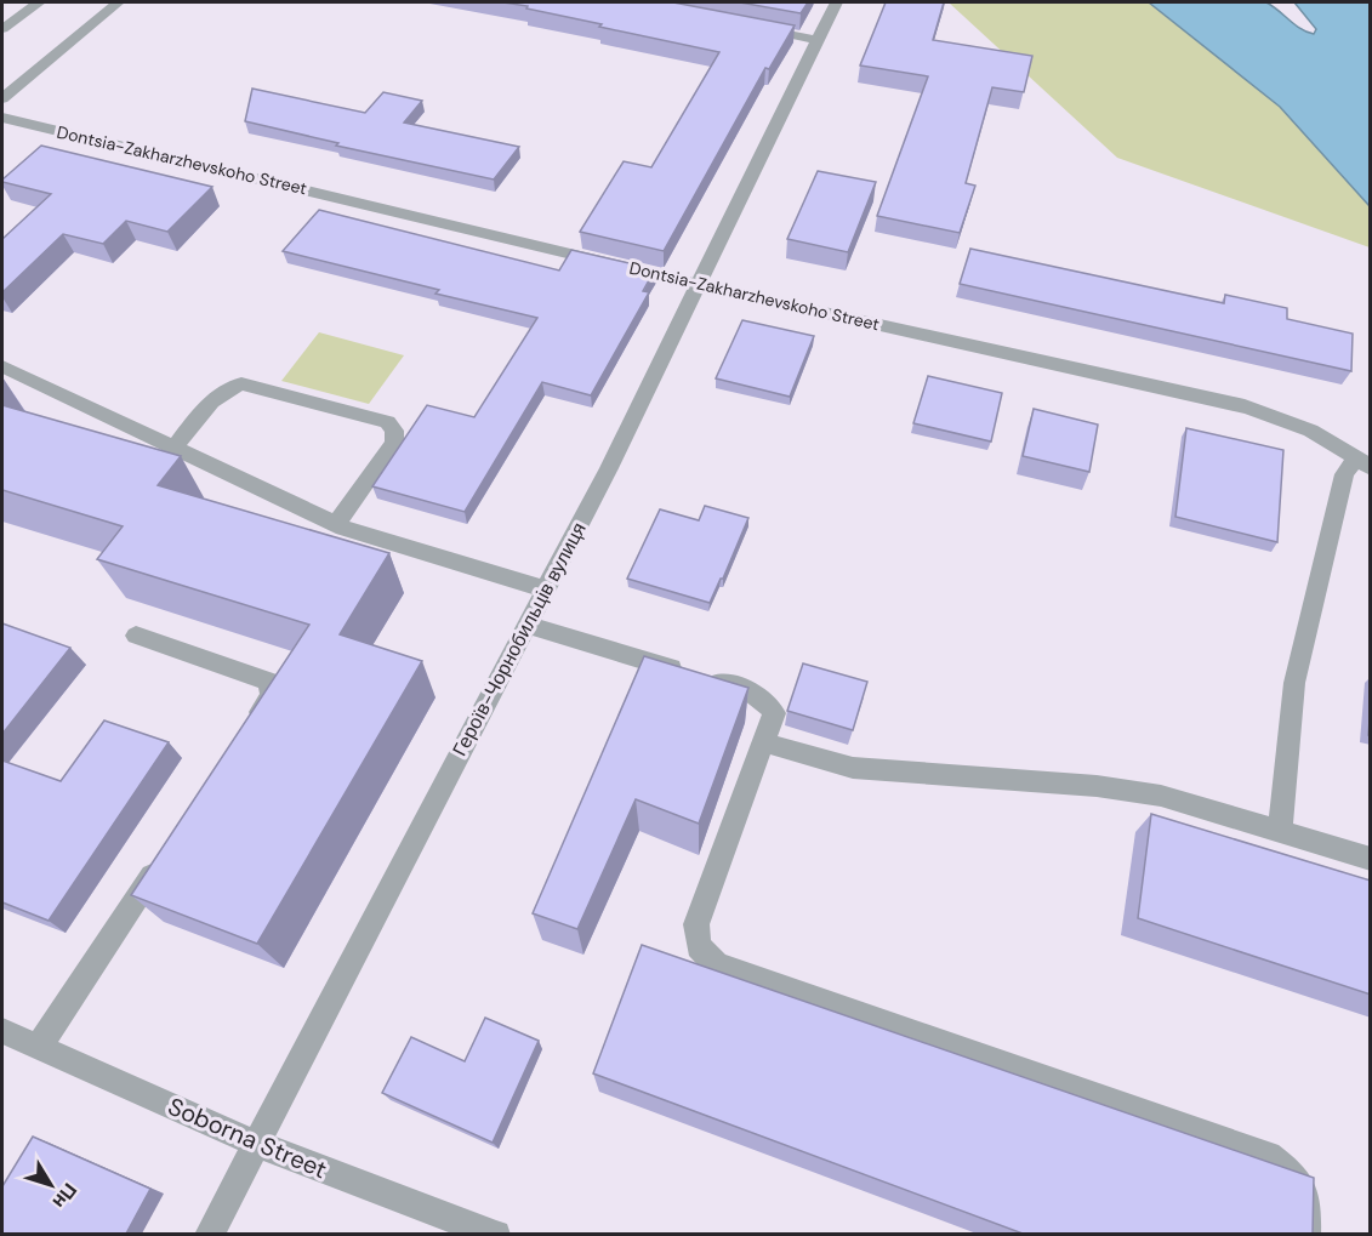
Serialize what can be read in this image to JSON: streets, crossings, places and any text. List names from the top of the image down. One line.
{"streets":{"street":["Dontsia-Zakharzhevskoho Street","Героїв-Чорнобильців вулиця","Soborna Street"]},"crossings":[["Dontsia-Zakharzhevskoho Street","Героїв-Чорнобильців вулиця"],["Героїв-Чорнобильців вулиця","Soborna Street"]],"north":"bottom right"}
